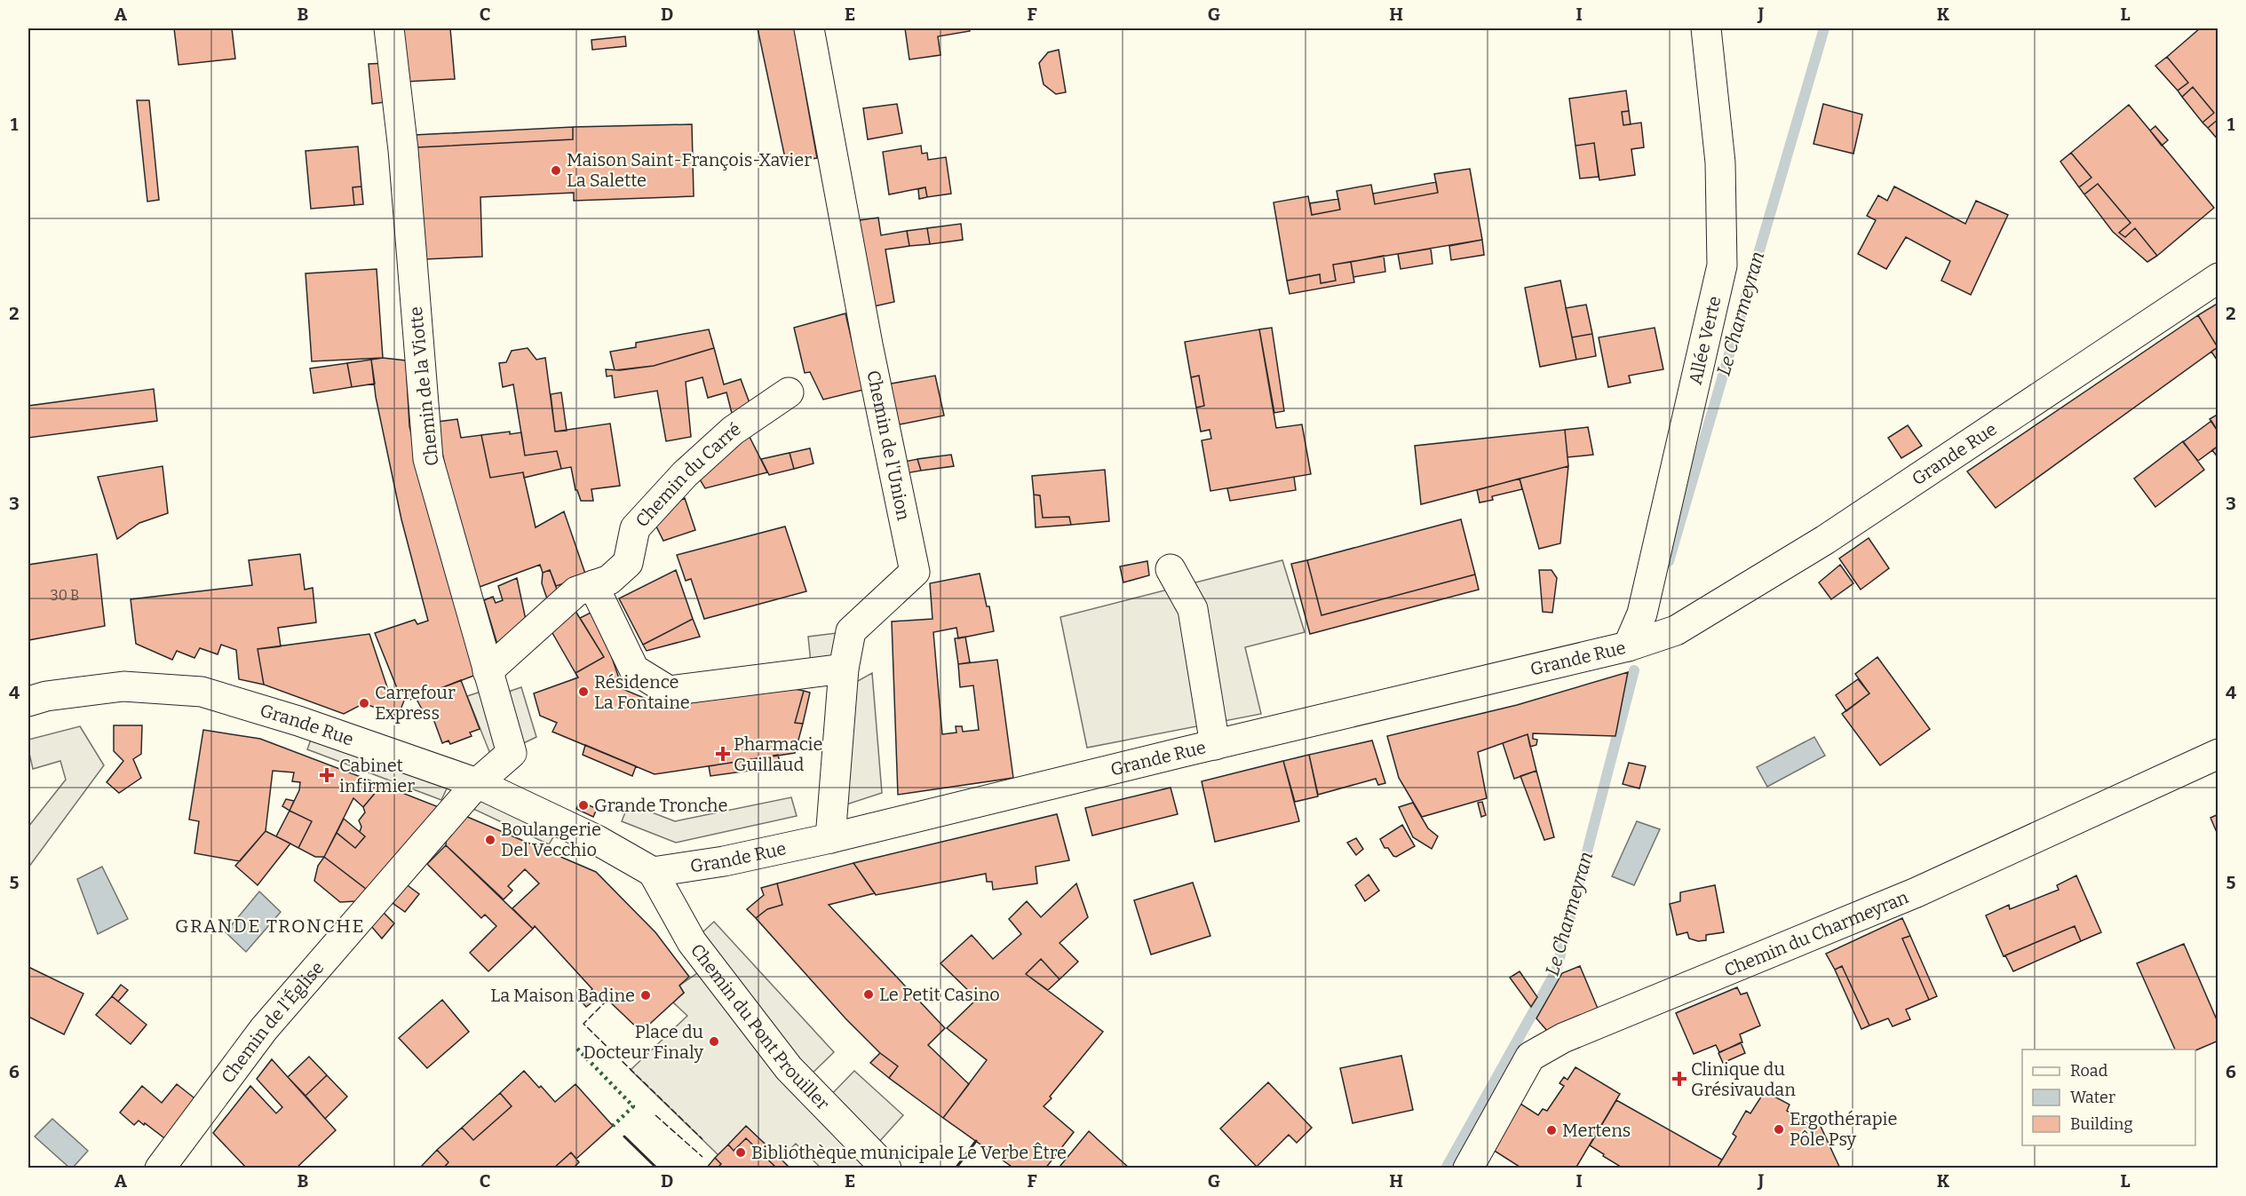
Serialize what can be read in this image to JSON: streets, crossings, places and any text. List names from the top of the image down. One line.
{"streets":{"street":["Allée Verte","Chemin de la Viotte","Chemin de l'Union","Grande Rue","Chemin du Carré","Chemin du Charmeyran","Chemin de l'Église","Chemin du Pont Prouiller"]},"crossings":[["Allée Verte","Grande Rue"],["Chemin de la Viotte","Grande Rue"],["Chemin de la Viotte","Chemin du Carré"],["Chemin de la Viotte","Chemin de l'Église"],["Chemin de l'Union","Grande Rue"],["Grande Rue","Chemin de l'Église"],["Grande Rue","Chemin du Pont Prouiller"]],"districts":["GRANDE TRONCHE"],"water":["Le Charmeyran"],"places":{"other":["Maison Saint-François-Xavier La Salette","Résidence La Fontaine","Carrefour Express","Grande Tronche","Boulangerie Del Vecchio","Le Petit Casino","La Maison Badine","Place du Docteur Finaly","Ergothérapie Pôle Psy","Mertens","Bibliothèque municipale Le Verbe Être"],"health":["Pharmacie Guillaud","Cabinet infirmier","Clinique du Grésivaudan"]},"house_numbers":["30 B"],"legend":["Road","Water","Building"],"grid":{"columns":["A","B","C","D","E","F","G","H","I","J","K","L"],"rows":["1","2","3","4","5","6"]}}
